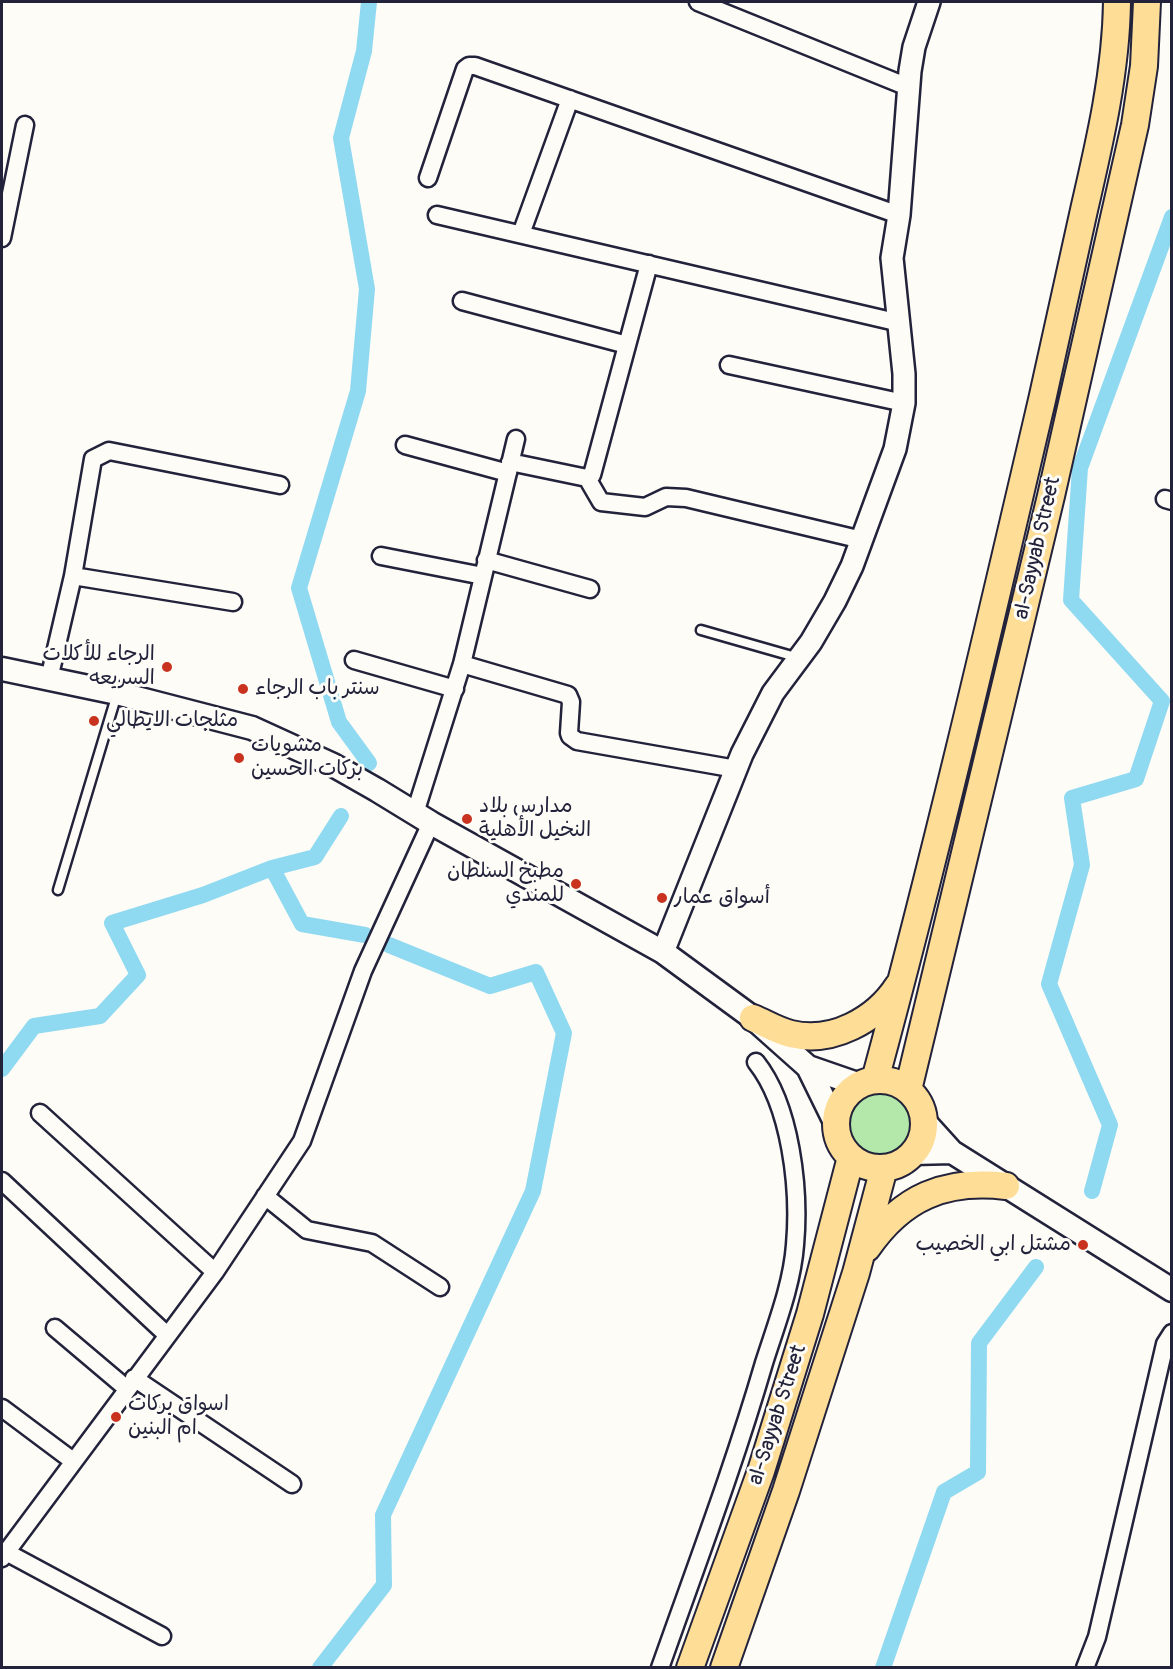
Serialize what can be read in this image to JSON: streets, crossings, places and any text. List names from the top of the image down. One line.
{"streets":{"main road":["al-Sayyab Street"]},"places":["الرجاء للأكلات السريعه","سنتر باب الرجاء","مثلجات الايطالي","مشويات بركات الحسين","مدارس بلاد النخيل الأهلية","مطبخ السلطان للمندي","أسواق عمار","مشتل ابي الخصيب","اسواق بركات ام البنين"]}
